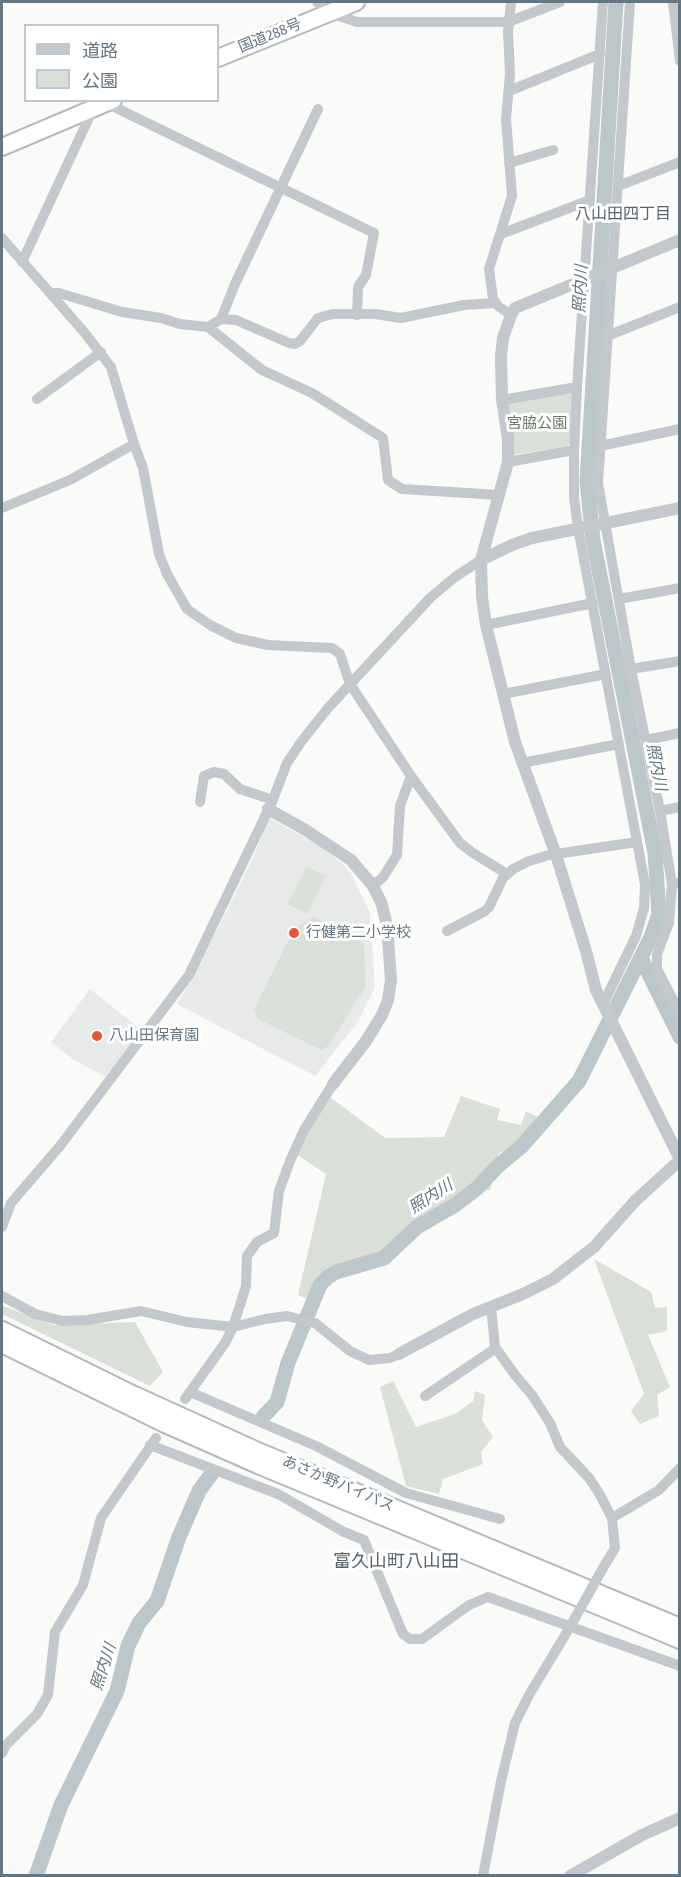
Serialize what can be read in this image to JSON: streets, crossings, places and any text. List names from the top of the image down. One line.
{"streets":{"highway":["国道288号","あさか野バイパス"]},"districts":["八山田四丁目","富久山町八山田"],"water":["照内川"],"parks":["宮脇公園"],"places":["行健第二小学校","八山田保育園"],"legend":["道路","公園"]}
